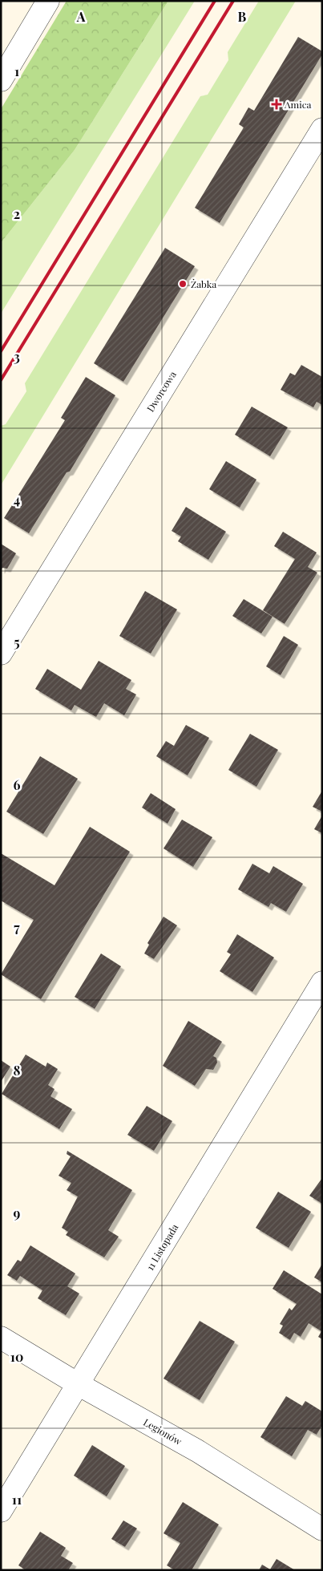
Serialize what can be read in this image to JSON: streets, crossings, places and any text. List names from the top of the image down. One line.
{"streets":{"street":["Dworcowa","11 Listopada","Legionów"]},"crossings":[["11 Listopada","Legionów"]],"places":{"health":["Amica"],"other":["Żabka"]},"grid":{"columns":["A","B"],"rows":["1","2","3","4","5","6","7","8","9","10","11"]}}
